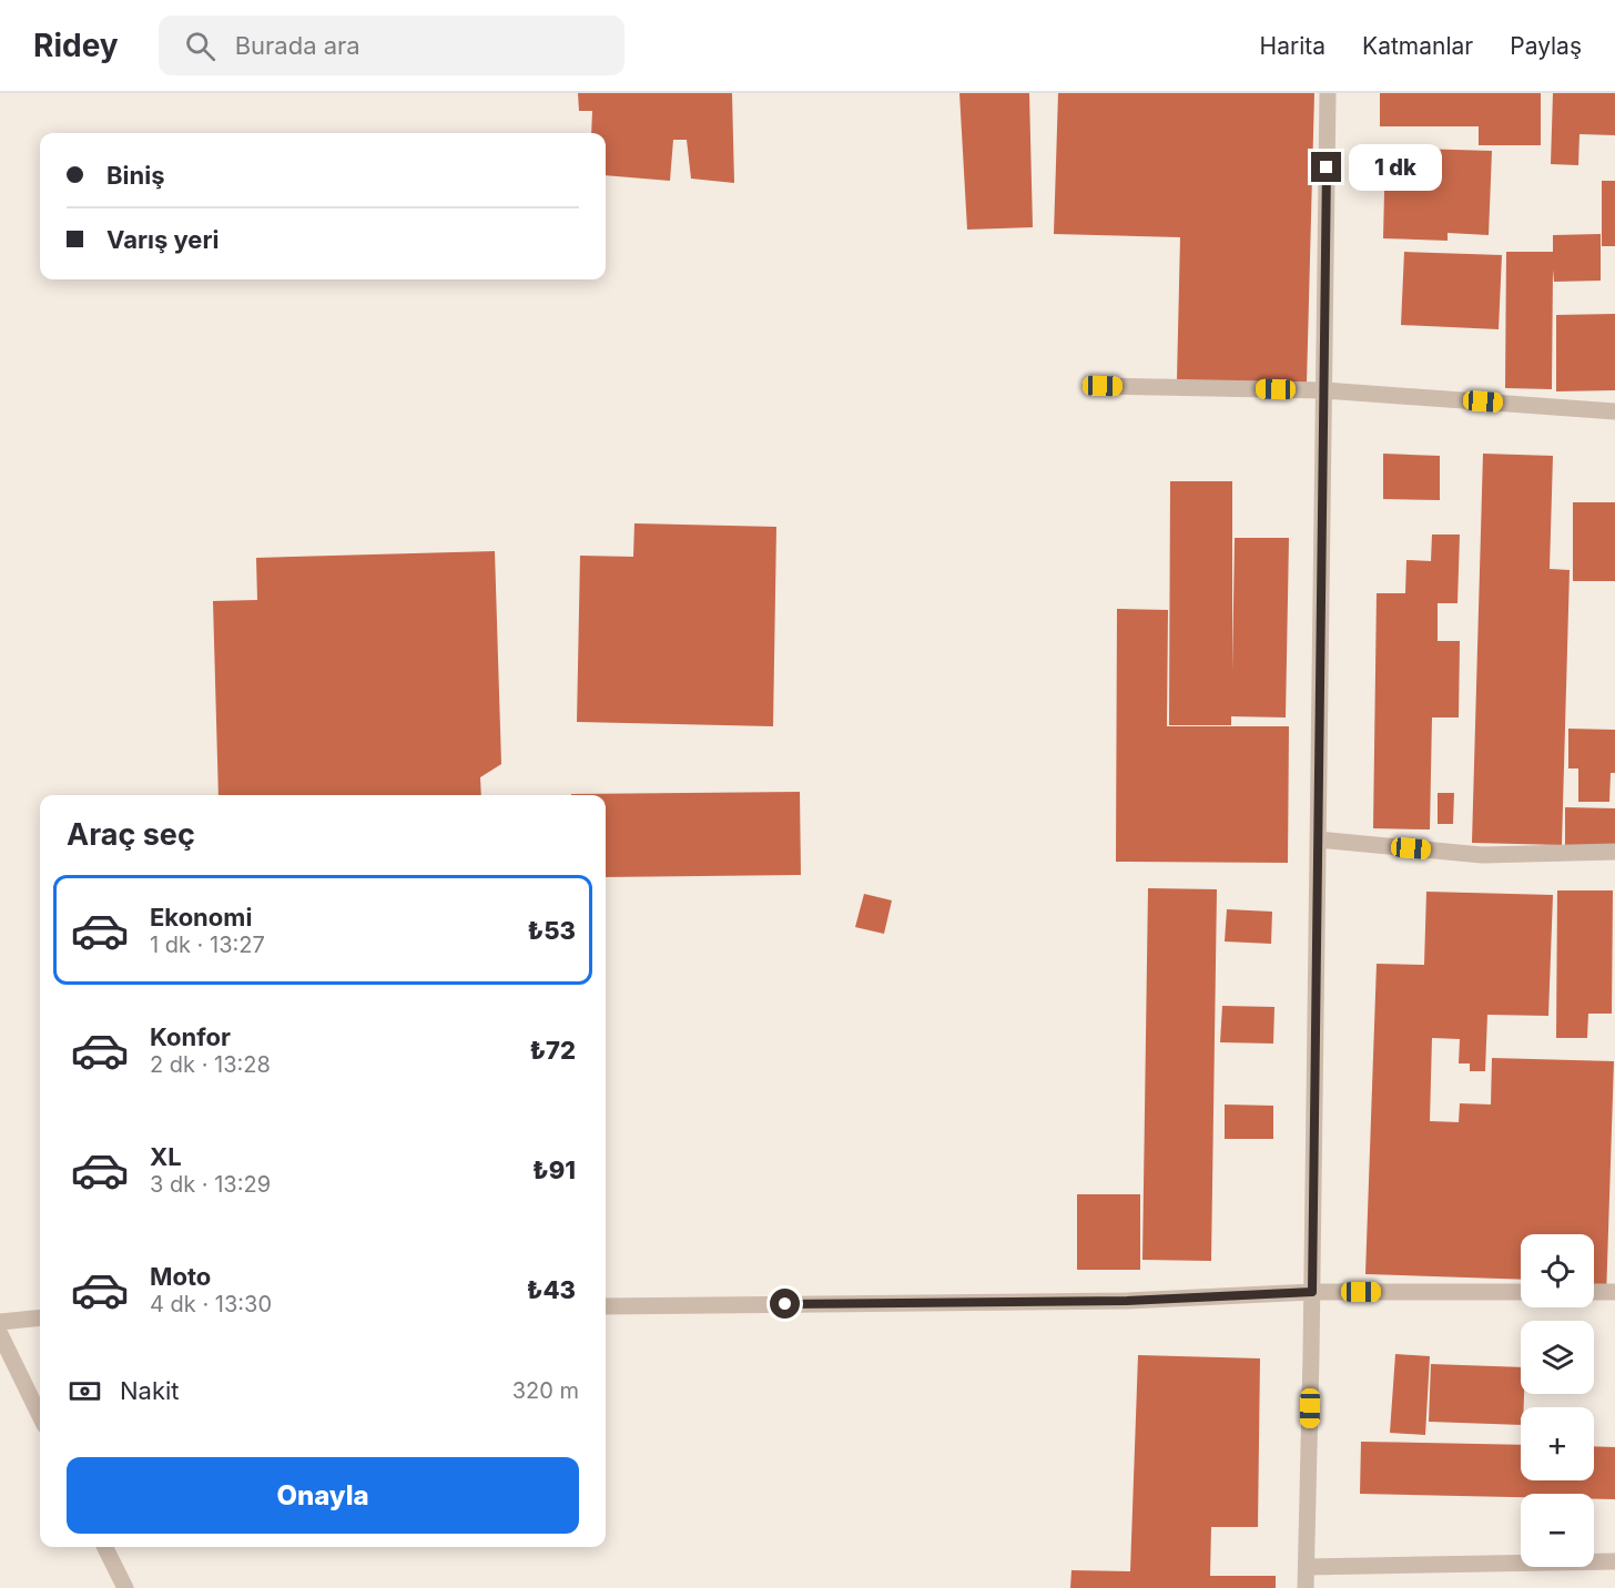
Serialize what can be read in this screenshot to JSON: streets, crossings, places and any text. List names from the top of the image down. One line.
{"page":{"header":"Ridey","search":"Burada ara","nav":["Harita","Katmanlar","Paylaş"],"banner":["Biniş","Varış yeri"],"bubble":"1 dk","heading":"Araç seç","list":[{"name":"Ekonomi","note":"1 dk · 13:27","value":"₺53"},{"name":"Konfor","note":"2 dk · 13:28","value":"₺72"},{"name":"XL","note":"3 dk · 13:29","value":"₺91"},{"name":"Moto","note":"4 dk · 13:30","value":"₺43"}],"map_buttons":["+","−"],"pay":["Nakit","320 m"],"buttons":"Onayla"}}
